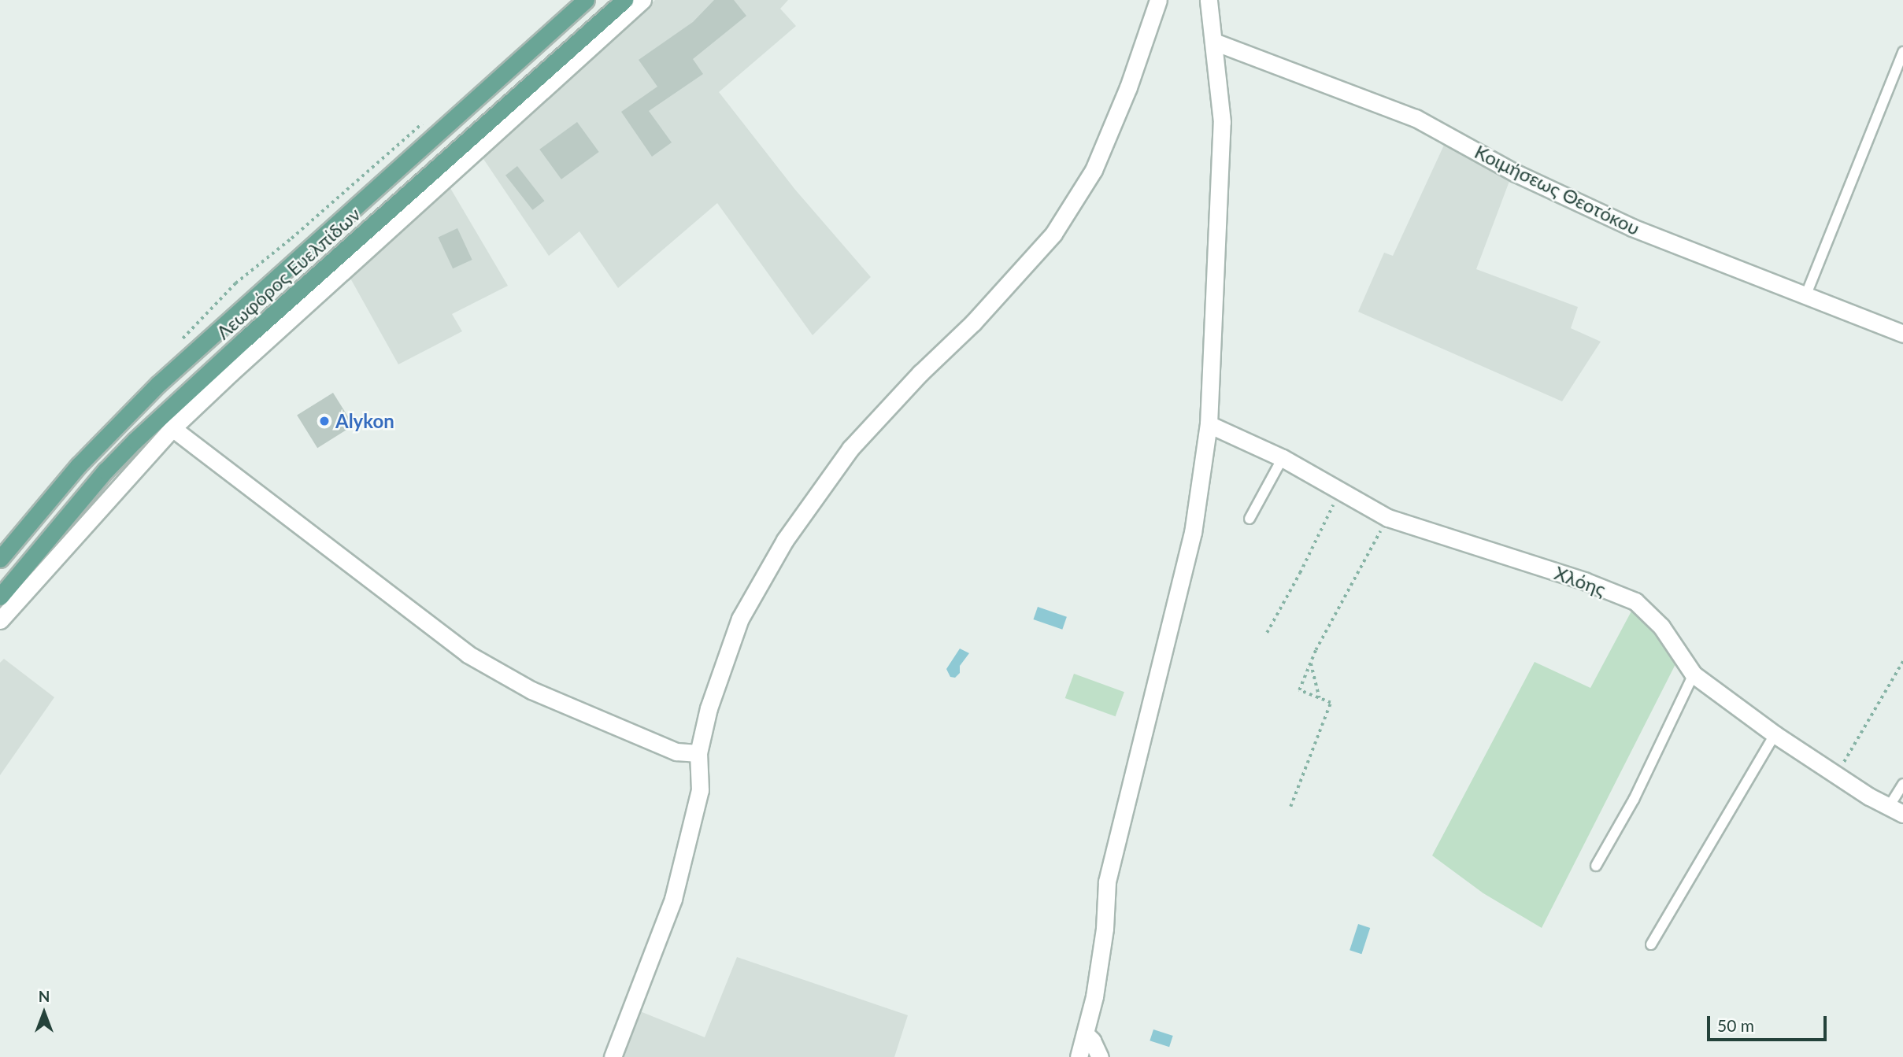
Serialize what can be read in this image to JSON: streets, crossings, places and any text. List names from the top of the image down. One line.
{"streets":{"main road":["Λεωφόρος Ευελπίδων"],"street":["Κοιμήσεως Θεοτόκου","Χλόης"]},"places":["Alykon"],"scale_bar":"50 m","north":"top"}
